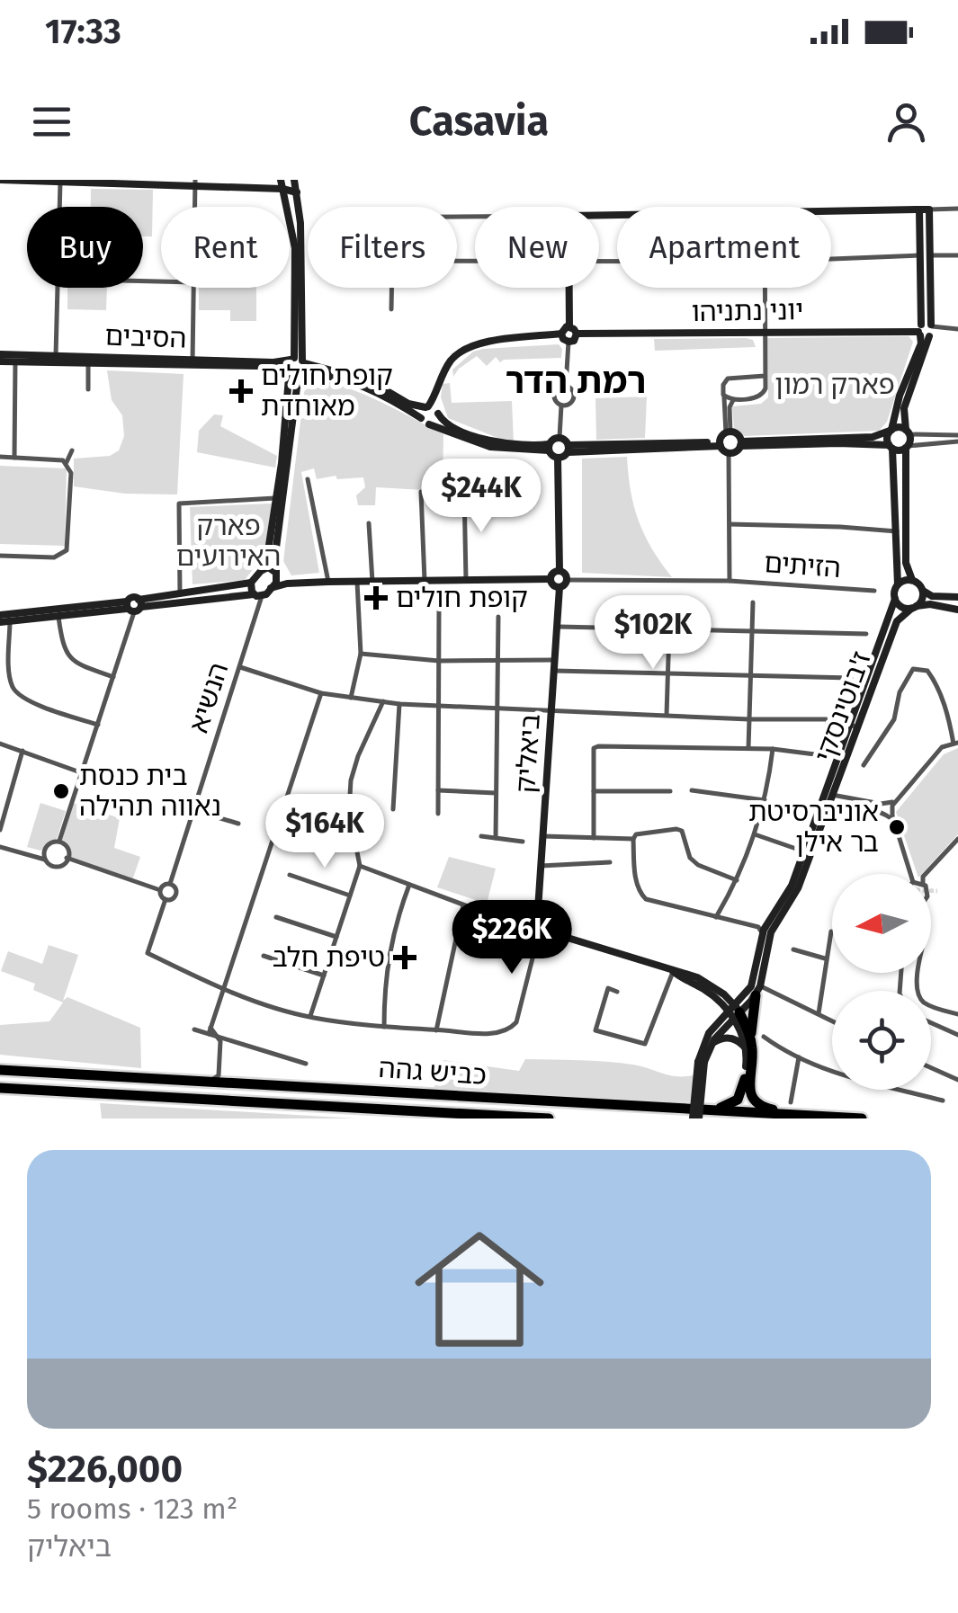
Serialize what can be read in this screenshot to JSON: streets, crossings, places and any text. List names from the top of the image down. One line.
{"streets":{"highway":["כביש גהה"],"street":["יוני נתניהו","הסיבים","הזיתים","הנשיא","ז'בוטינסקי","ביאליק"]},"crossings":[["הזיתים","ביאליק"]],"districts":["רמת הדר"],"parks":["פארק רמון","פארק האירועים"],"places":{"health":["קופת חולים מאוחדת","קופת חולים","טיפת חלב"],"other":["בית כנסת נאווה תהילה","אוניברסיטת בר אילן"]},"north":"left","page":{"status":"17:33","header":"Casavia","chip":["Buy","Rent","Filters","New","Apartment"],"price":["$244K","$102K","$164K","$226K"],"list":[{"name":"$226,000","note":"5 rooms · 123 m² · ביאליק"}]}}
